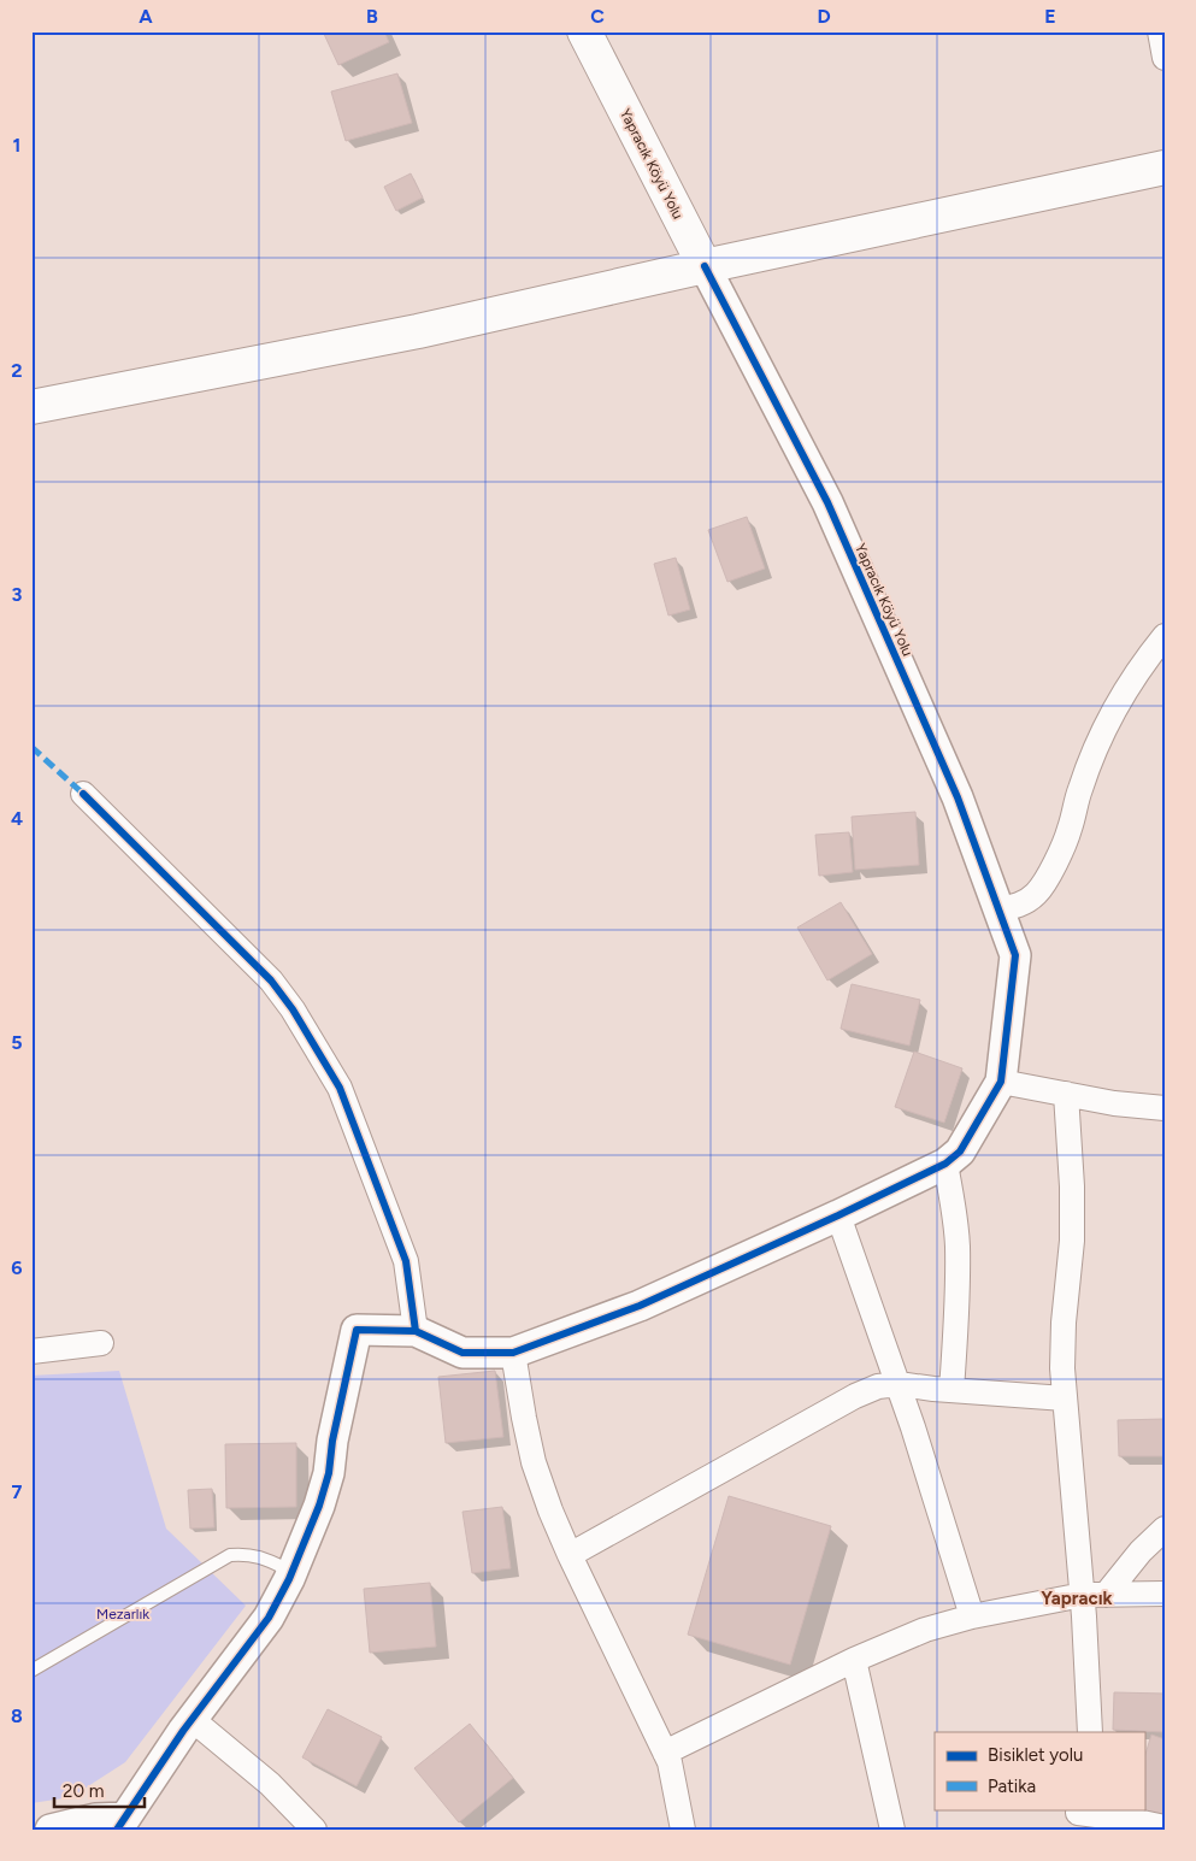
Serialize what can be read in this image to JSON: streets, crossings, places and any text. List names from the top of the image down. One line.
{"streets":{"main road":["Yapracık Köyü Yolu"]},"districts":["Yapracık"],"parks":["Mezarlık"],"legend":["Bisiklet yolu","Patika"],"scale_bar":"20 m","grid":{"columns":["A","B","C","D","E"],"rows":["1","2","3","4","5","6","7","8"]}}
